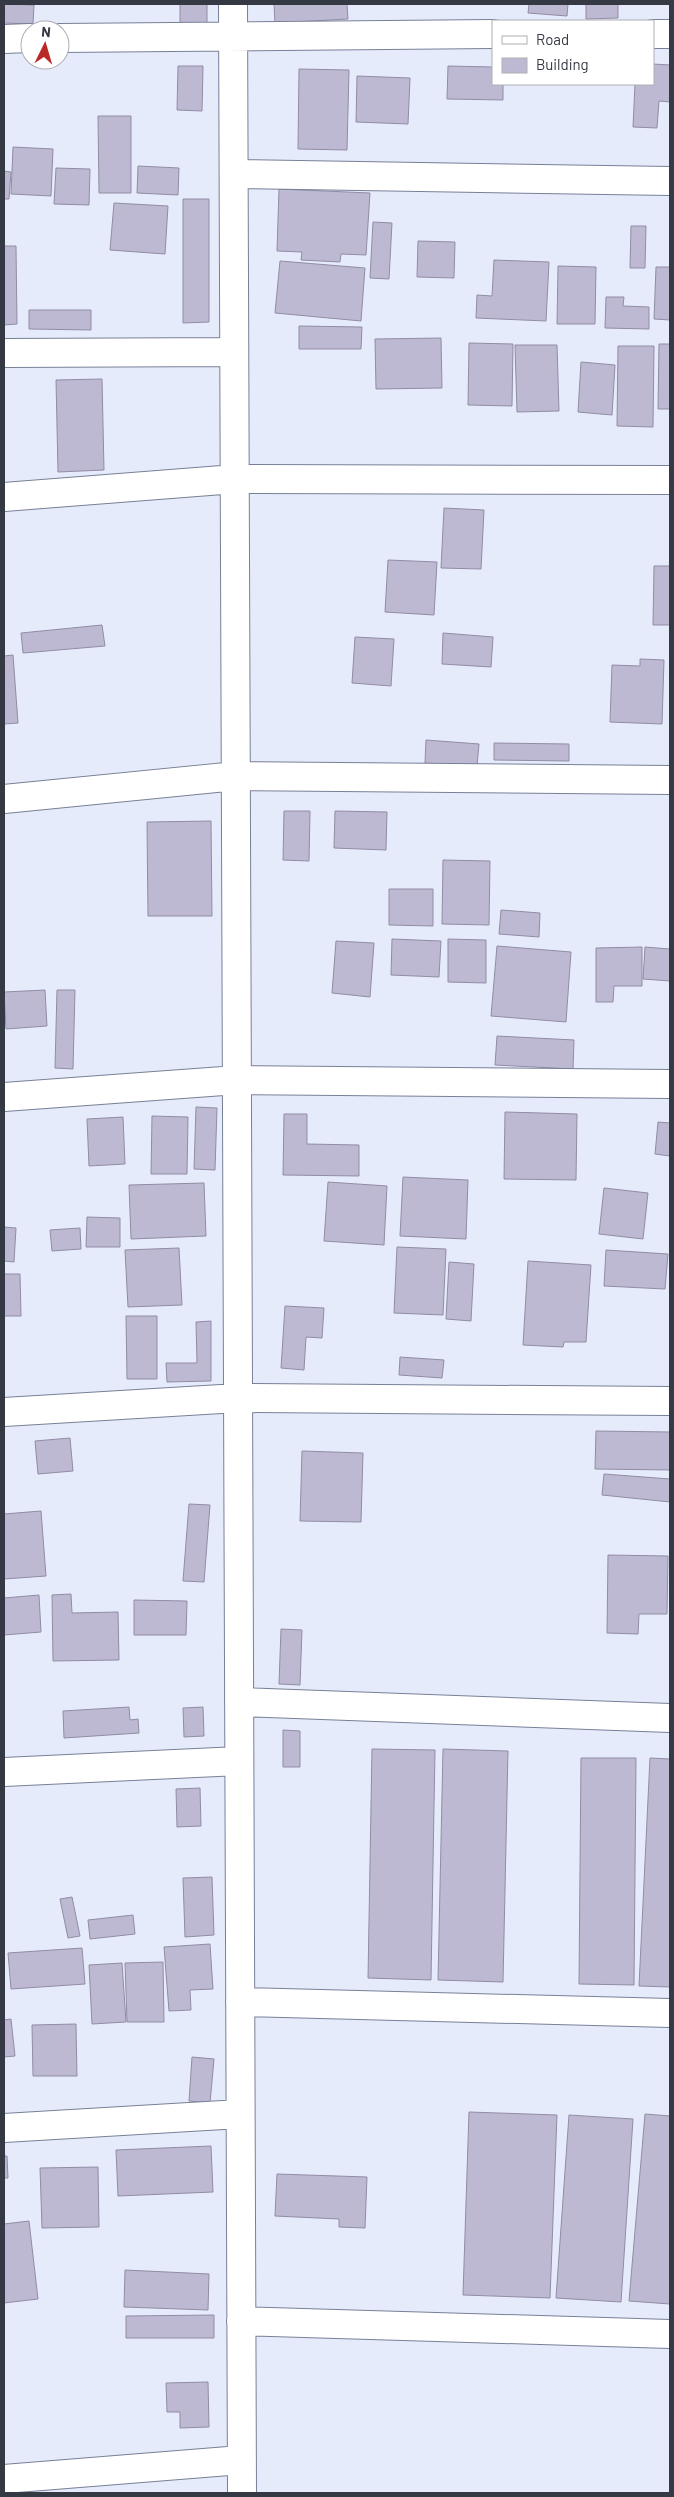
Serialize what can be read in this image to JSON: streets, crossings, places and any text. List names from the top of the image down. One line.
{"legend":["Road","Building"],"north":"top"}
